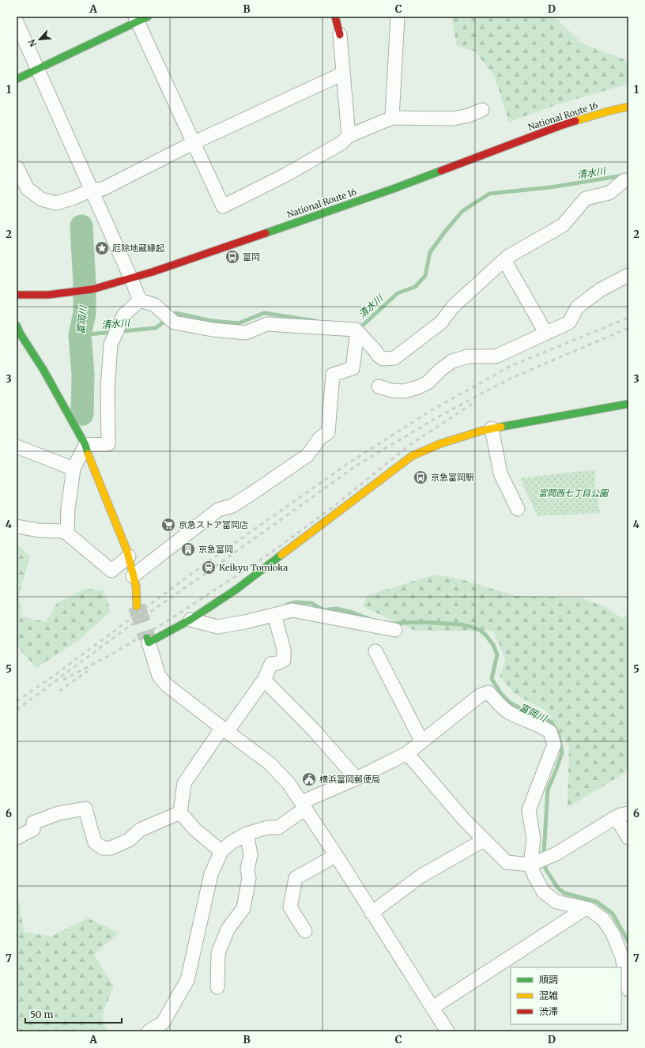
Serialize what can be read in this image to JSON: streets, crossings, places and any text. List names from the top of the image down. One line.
{"streets":{"main road":["National Route 16"]},"water":["清水川","富岡川"],"parks":["富岡西七丁目公園"],"places":{"place":["厄除地蔵縁起"],"bus stop":["富岡","京急富岡駅"],"supermarket":["京急ストア富岡店"],"building":["京急富岡"],"station":["Keikyu Tomioka"],"public building":["横浜富岡郵便局"]},"legend":["順調","混雑","渋滞"],"scale_bar":"50 m","north":"bottom left","grid":{"columns":["A","B","C","D"],"rows":["1","2","3","4","5","6","7"]}}
